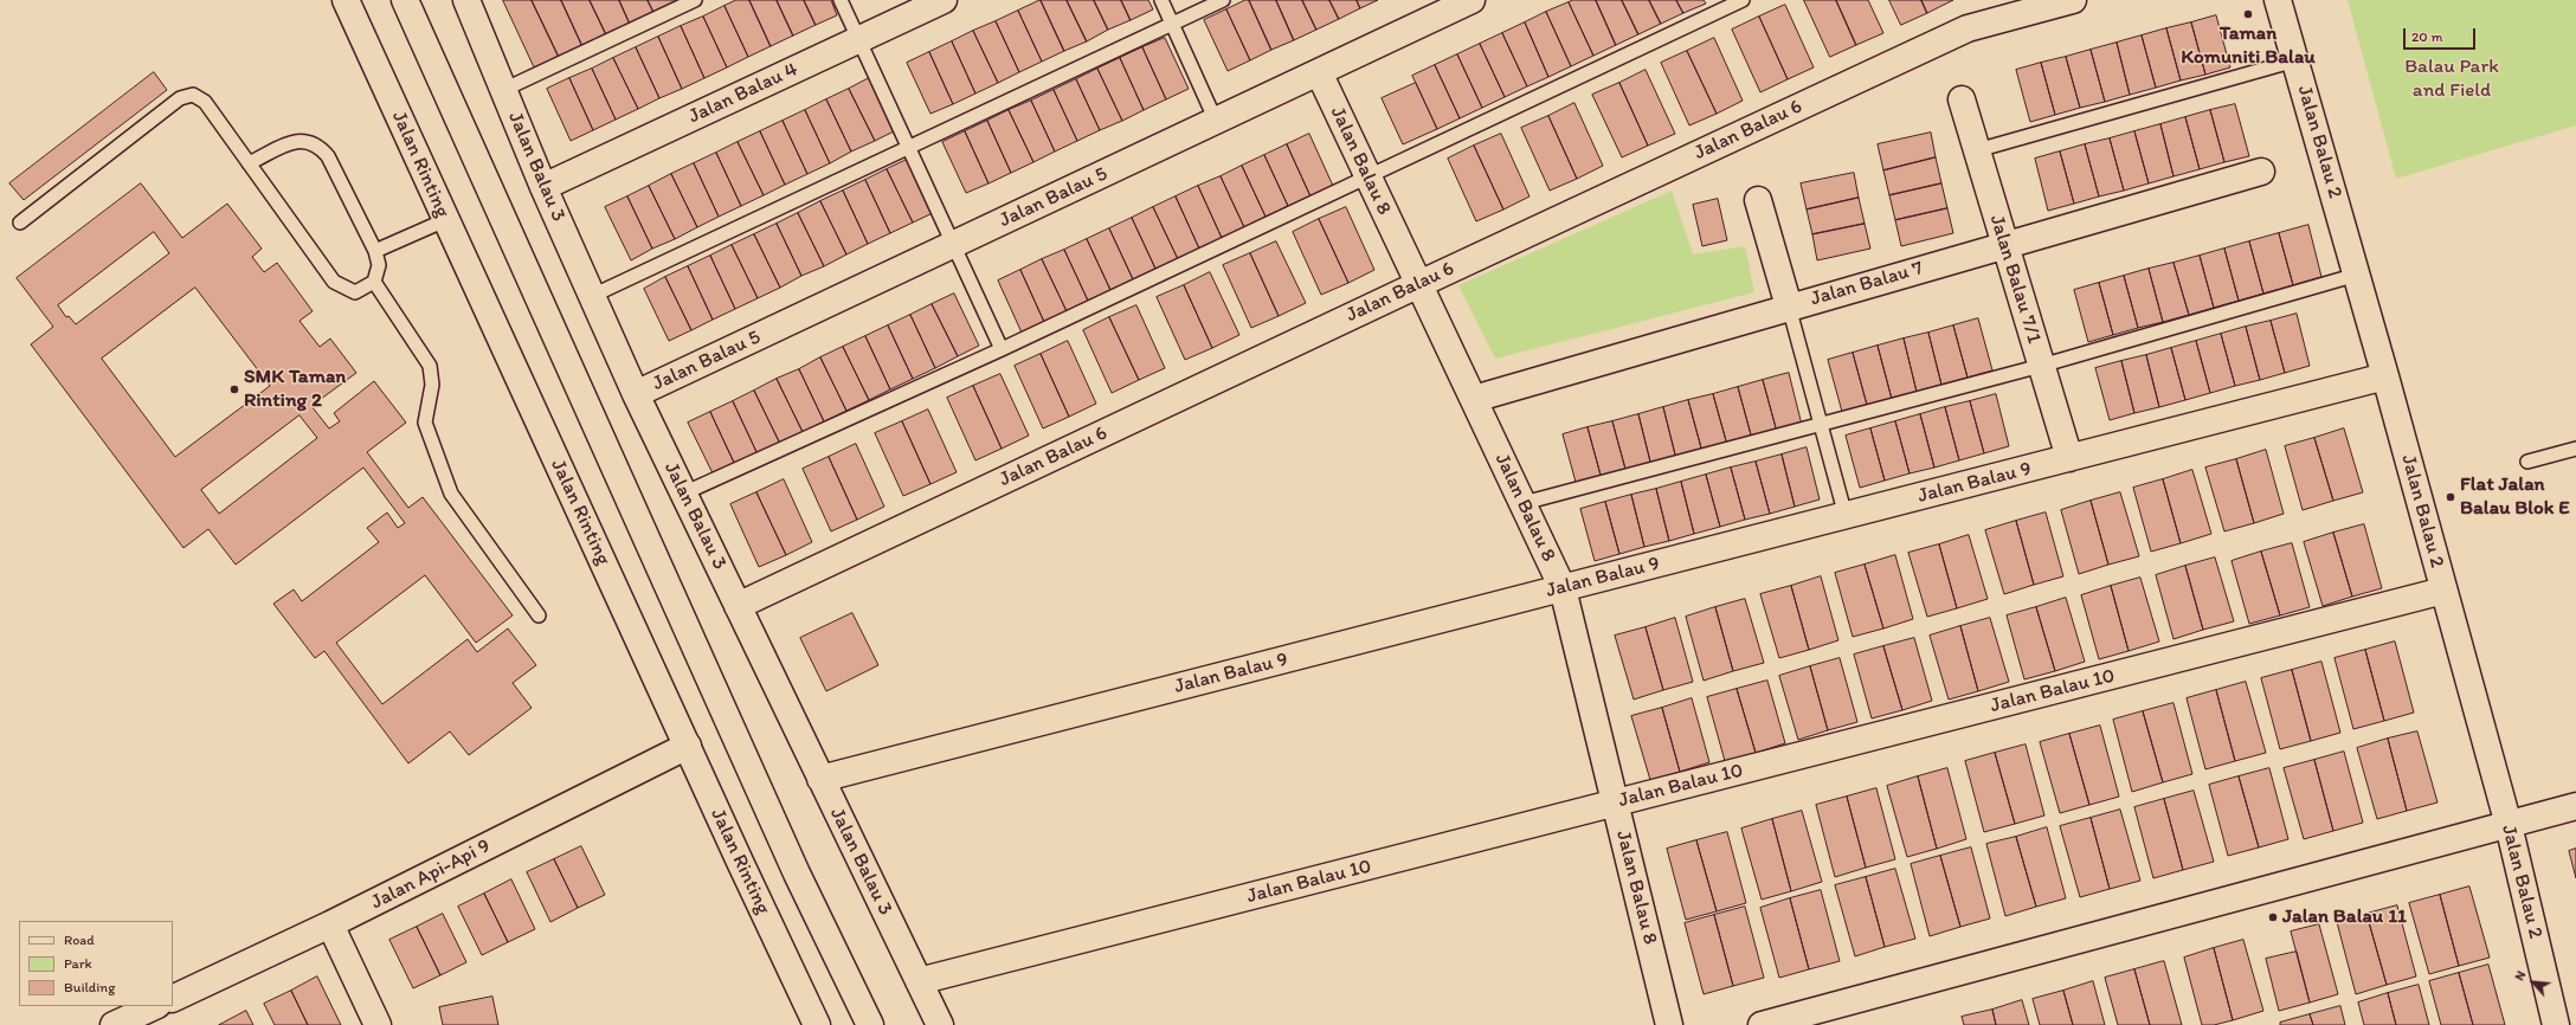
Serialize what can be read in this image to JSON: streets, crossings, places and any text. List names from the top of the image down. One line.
{"streets":{"street":["Jalan Balau 4","Jalan Balau 6","Jalan Balau 2","Jalan Balau 8","Jalan Rinting","Jalan Balau 3","Jalan Balau 5","Jalan Balau 7/1","Jalan Balau 7","Jalan Balau 9","Jalan Balau 10","Jalan Api-Api 9"]},"crossings":[["Jalan Balau 4","Jalan Balau 3"],["Jalan Balau 6","Jalan Balau 8"],["Jalan Balau 6","Jalan Balau 3"],["Jalan Balau 2","Jalan Balau 9"],["Jalan Balau 2","Jalan Balau 10"],["Jalan Balau 8","Jalan Balau 5"],["Jalan Balau 8","Jalan Balau 7"],["Jalan Balau 8","Jalan Balau 9"],["Jalan Balau 8","Jalan Balau 10"],["Jalan Rinting","Jalan Api-Api 9"],["Jalan Balau 3","Jalan Balau 5"],["Jalan Balau 3","Jalan Balau 9"],["Jalan Balau 3","Jalan Balau 10"],["Jalan Balau 7/1","Jalan Balau 7"],["Jalan Balau 7/1","Jalan Balau 9"]],"parks":["Balau Park and Field"],"places":["Taman Komuniti Balau","SMK Taman Rinting 2","Flat Jalan Balau Blok E","Jalan Balau 11"],"legend":["Road","Park","Building"],"scale_bar":"20 m","north":"top left"}
